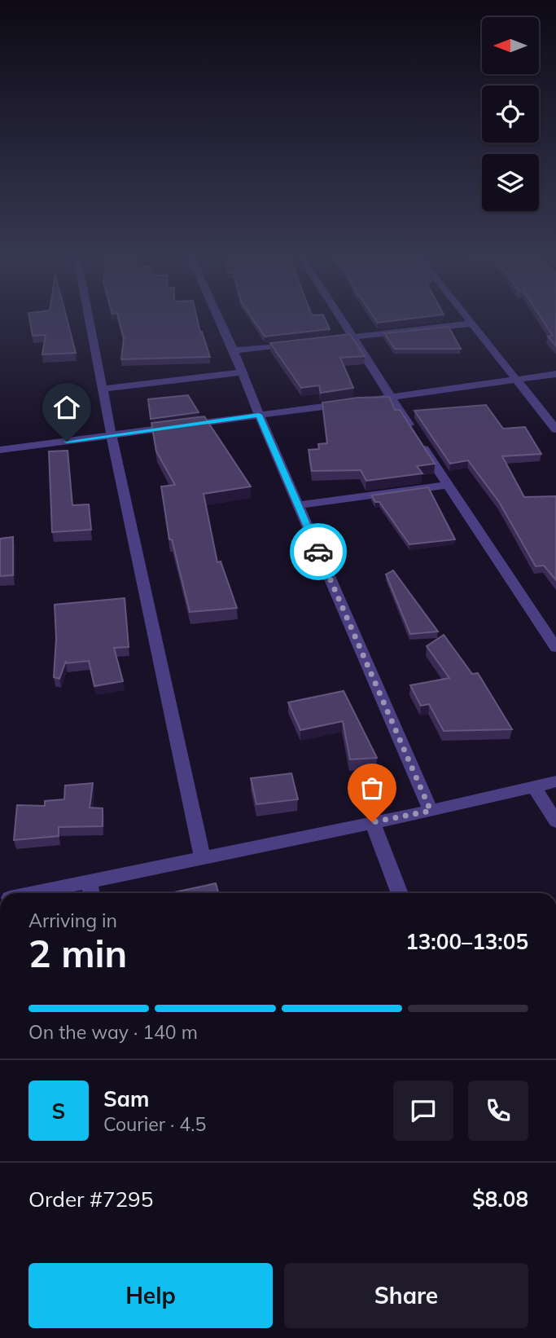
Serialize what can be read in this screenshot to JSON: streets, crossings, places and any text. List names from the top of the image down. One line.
{"north":"left","page":{"heading":["2 min","Arriving in","13:00–13:05"],"panel":["Sam","Courier · 4.5","Order #7295","$8.08"],"bar":"On the way · 140 m","round":"S","buttons":["Help","Share"]}}
